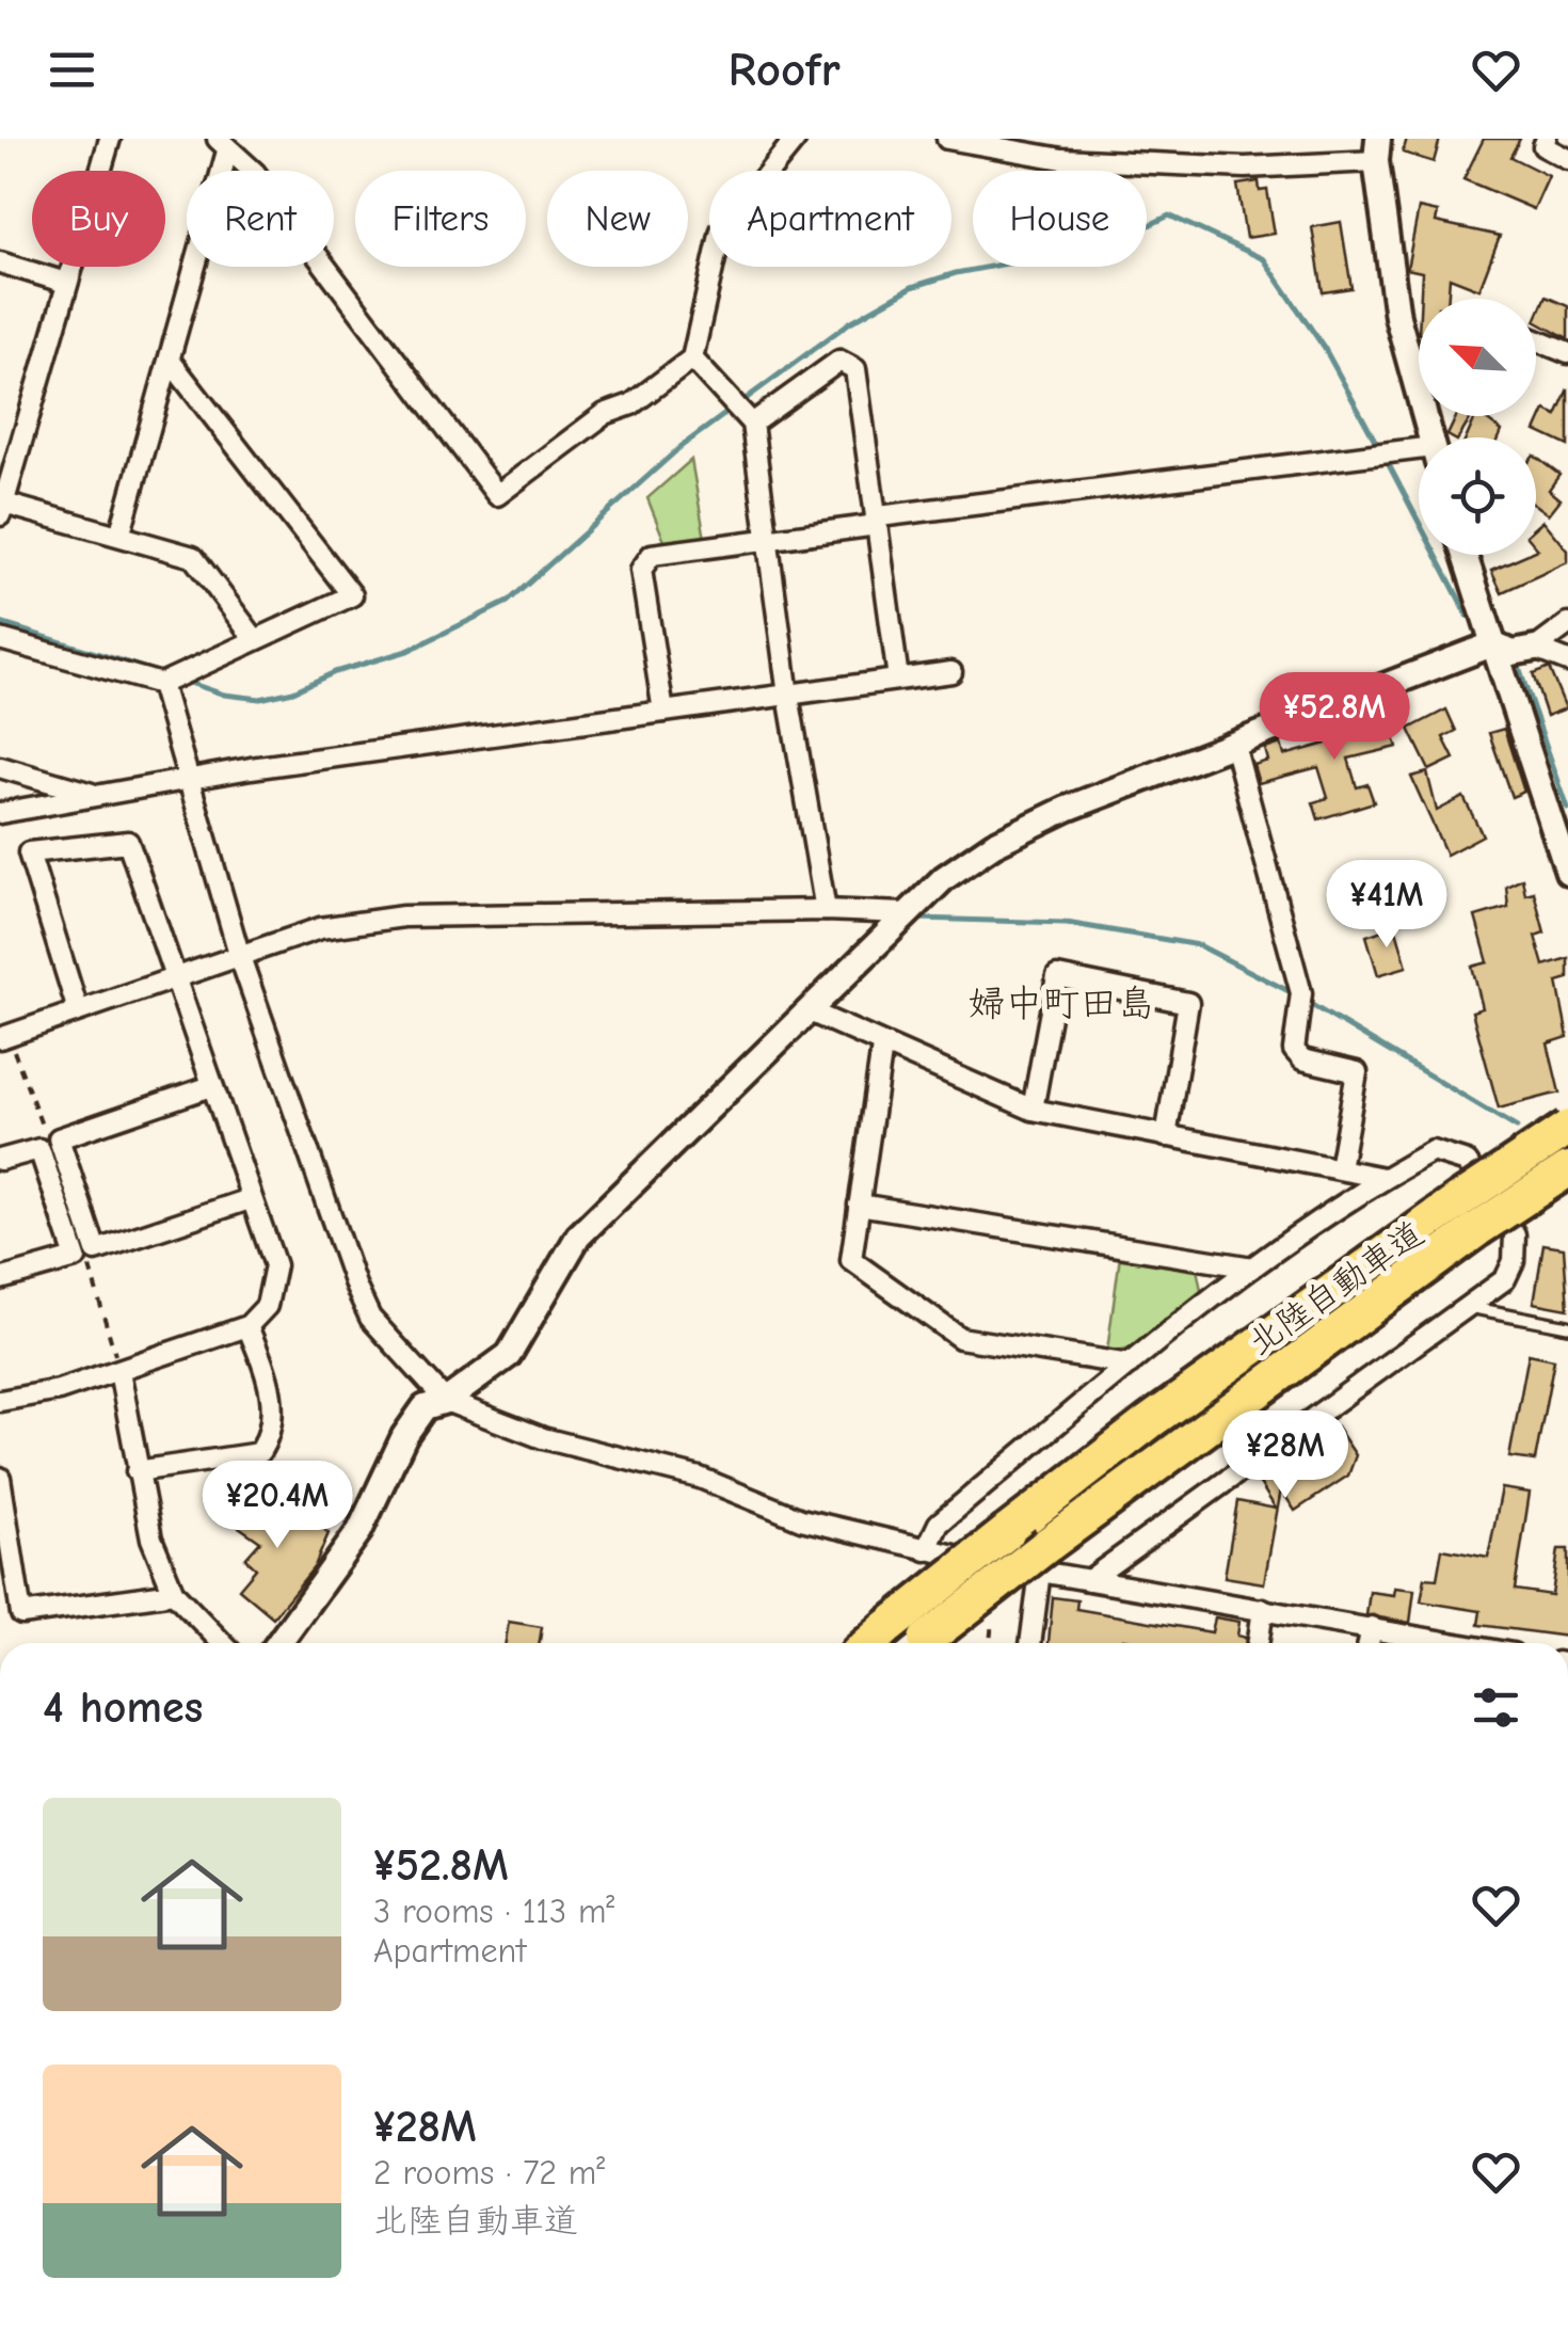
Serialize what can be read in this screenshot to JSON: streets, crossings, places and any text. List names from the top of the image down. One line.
{"streets":{"highway":["北陸自動車道"]},"districts":["婦中町田島"],"north":"top left","page":{"header":"Roofr","chip":["Buy","Rent","Filters","New","Apartment","House"],"price":["¥52.8M","¥41M","¥28M","¥20.4M"],"heading":"4 homes","list":[{"name":"¥52.8M","note":"3 rooms · 113 m² · Apartment"},{"name":"¥28M","note":"2 rooms · 72 m² · 北陸自動車道"}]}}
